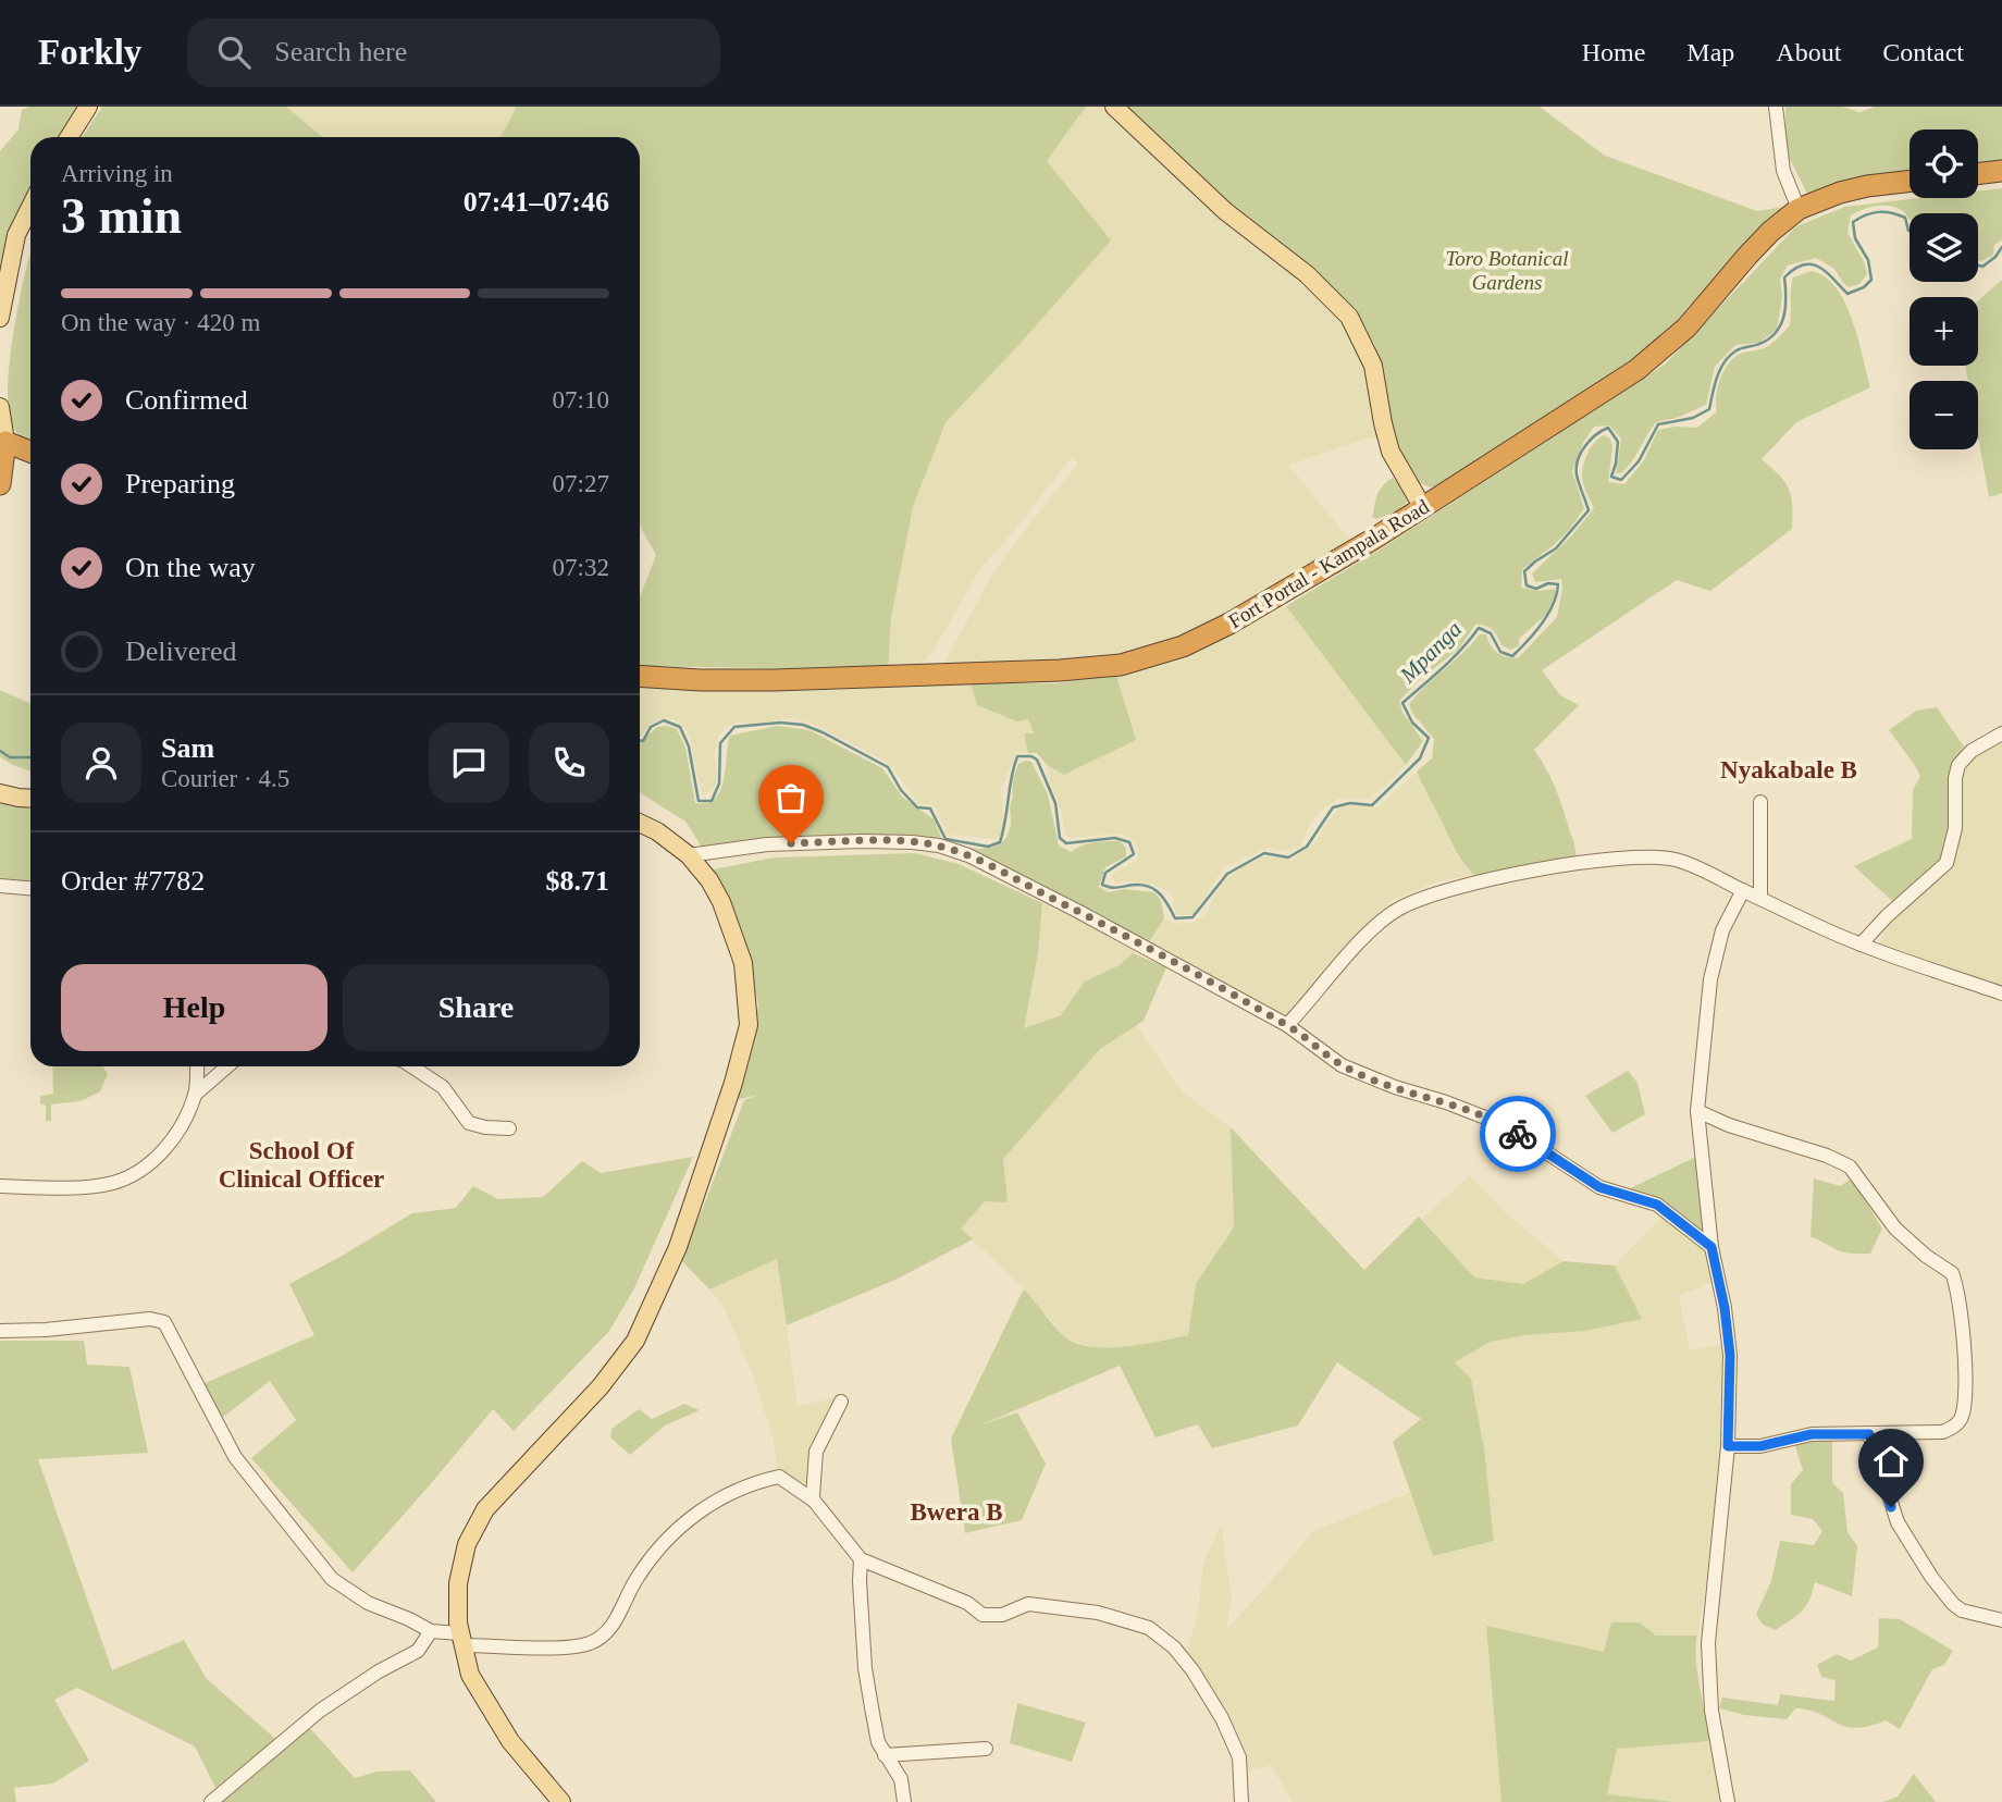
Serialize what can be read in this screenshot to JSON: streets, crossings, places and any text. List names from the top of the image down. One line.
{"streets":{"highway":["Fort Portal - Kampala Road"]},"districts":["Nyakabale B","School Of Clinical Officer","Bwera B"],"water":["Mpanga"],"parks":["Toro Botanical Gardens"],"page":{"header":"Forkly","search":"Search here","nav":["Home","Map","About","Contact"],"map_buttons":["+","−"],"heading":["3 min","Arriving in","07:41–07:46"],"panel":["Sam","Courier · 4.5","Order #7782","$8.71"],"bar":"On the way · 420 m","list":[["Confirmed","07:10"],["Preparing","07:27"],["On the way","07:32"],"Delivered"],"buttons":["Help","Share"]}}
